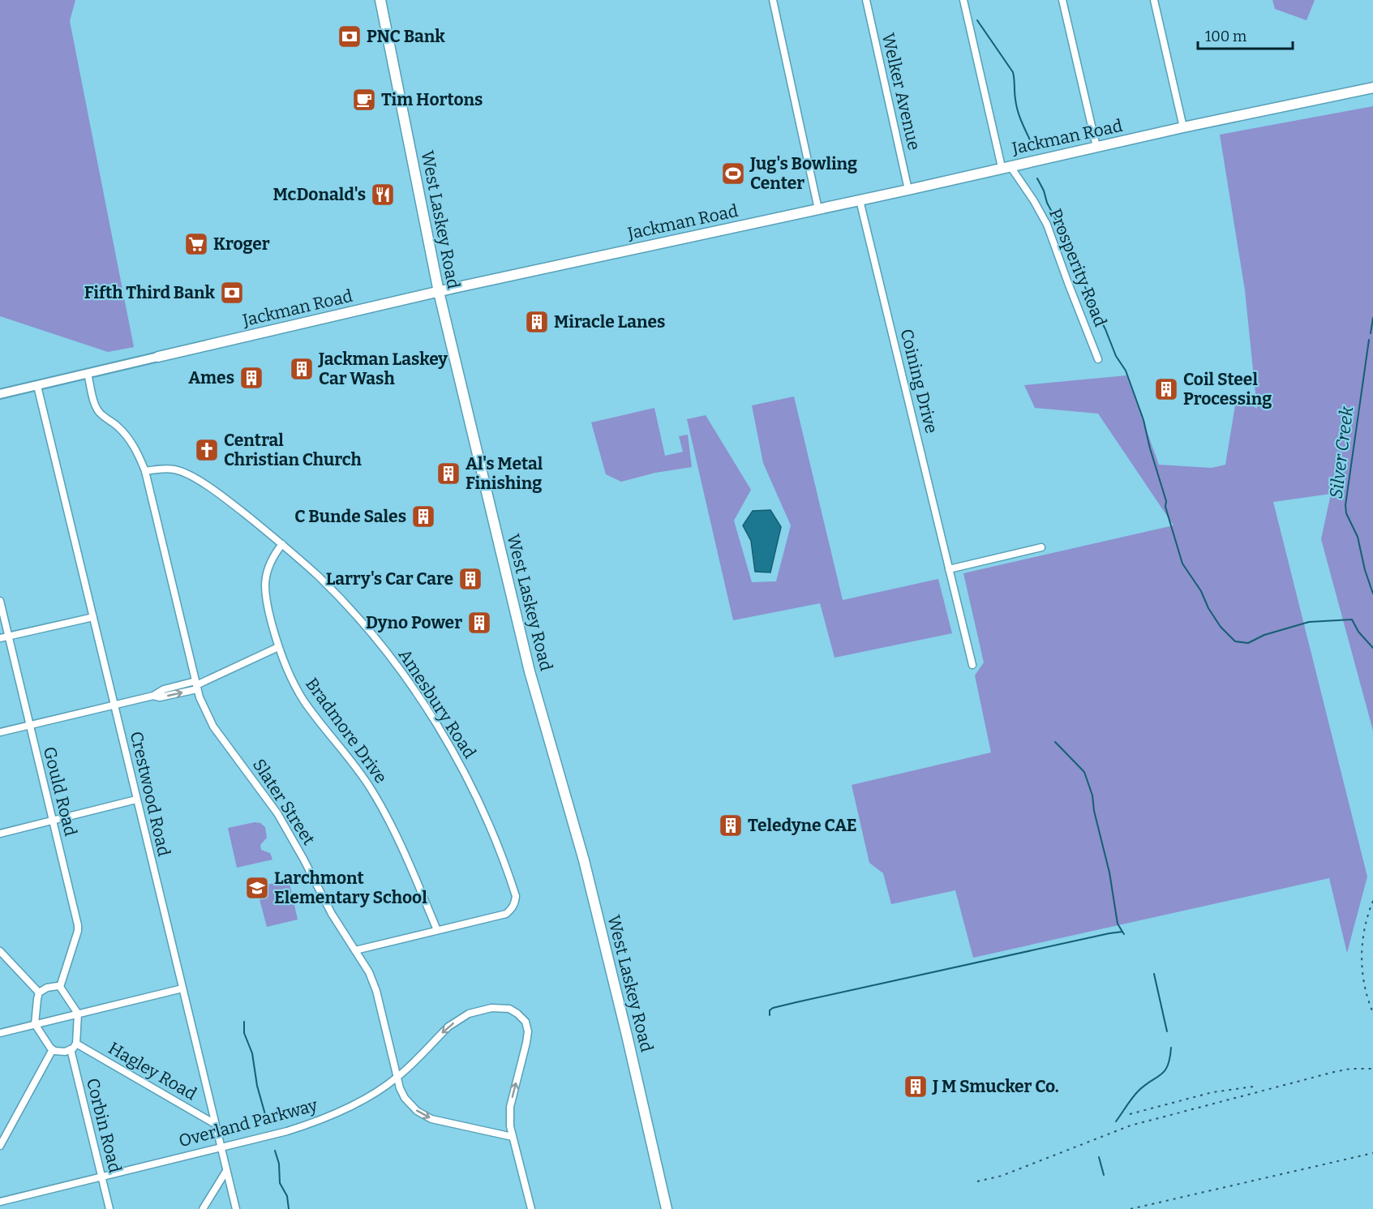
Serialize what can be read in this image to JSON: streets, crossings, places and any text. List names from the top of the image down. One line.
{"streets":{"main road":["Jackman Road","West Laskey Road"],"street":["Welker Avenue","Prosperity Road","Coining Drive","Amesbury Road","Bradmore Drive","Gould Road","Crestwood Road","Slater Street","Hagley Road","Overland Parkway","Corbin Road"]},"crossings":[["Welker Avenue","Jackman Road"],["Jackman Road","West Laskey Road"],["Jackman Road","Prosperity Road"],["Jackman Road","Coining Drive"],["Jackman Road","Crestwood Road"],["Jackman Road","Slater Street"],["Amesbury Road","Bradmore Drive"],["Amesbury Road","Slater Street"],["Crestwood Road","Hagley Road"],["Crestwood Road","Overland Parkway"],["Slater Street","Overland Parkway"],["Overland Parkway","Corbin Road"]],"water":["Silver Creek"],"places":{"bank":["PNC Bank","Fifth Third Bank"],"cafe":["Tim Hortons"],"sports":["Jug's Bowling Center"],"restaurant":["McDonald's"],"supermarket":["Kroger"],"building":["Miracle Lanes","Jackman Laskey Car Wash","Ames","Coil Steel Processing","Al's Metal Finishing","C Bunde Sales","Larry's Car Care","Dyno Power","Teledyne CAE","J M Smucker Co."],"church":["Central Christian Church"],"school or university":["Larchmont Elementary School"]},"scale_bar":"100 m"}
